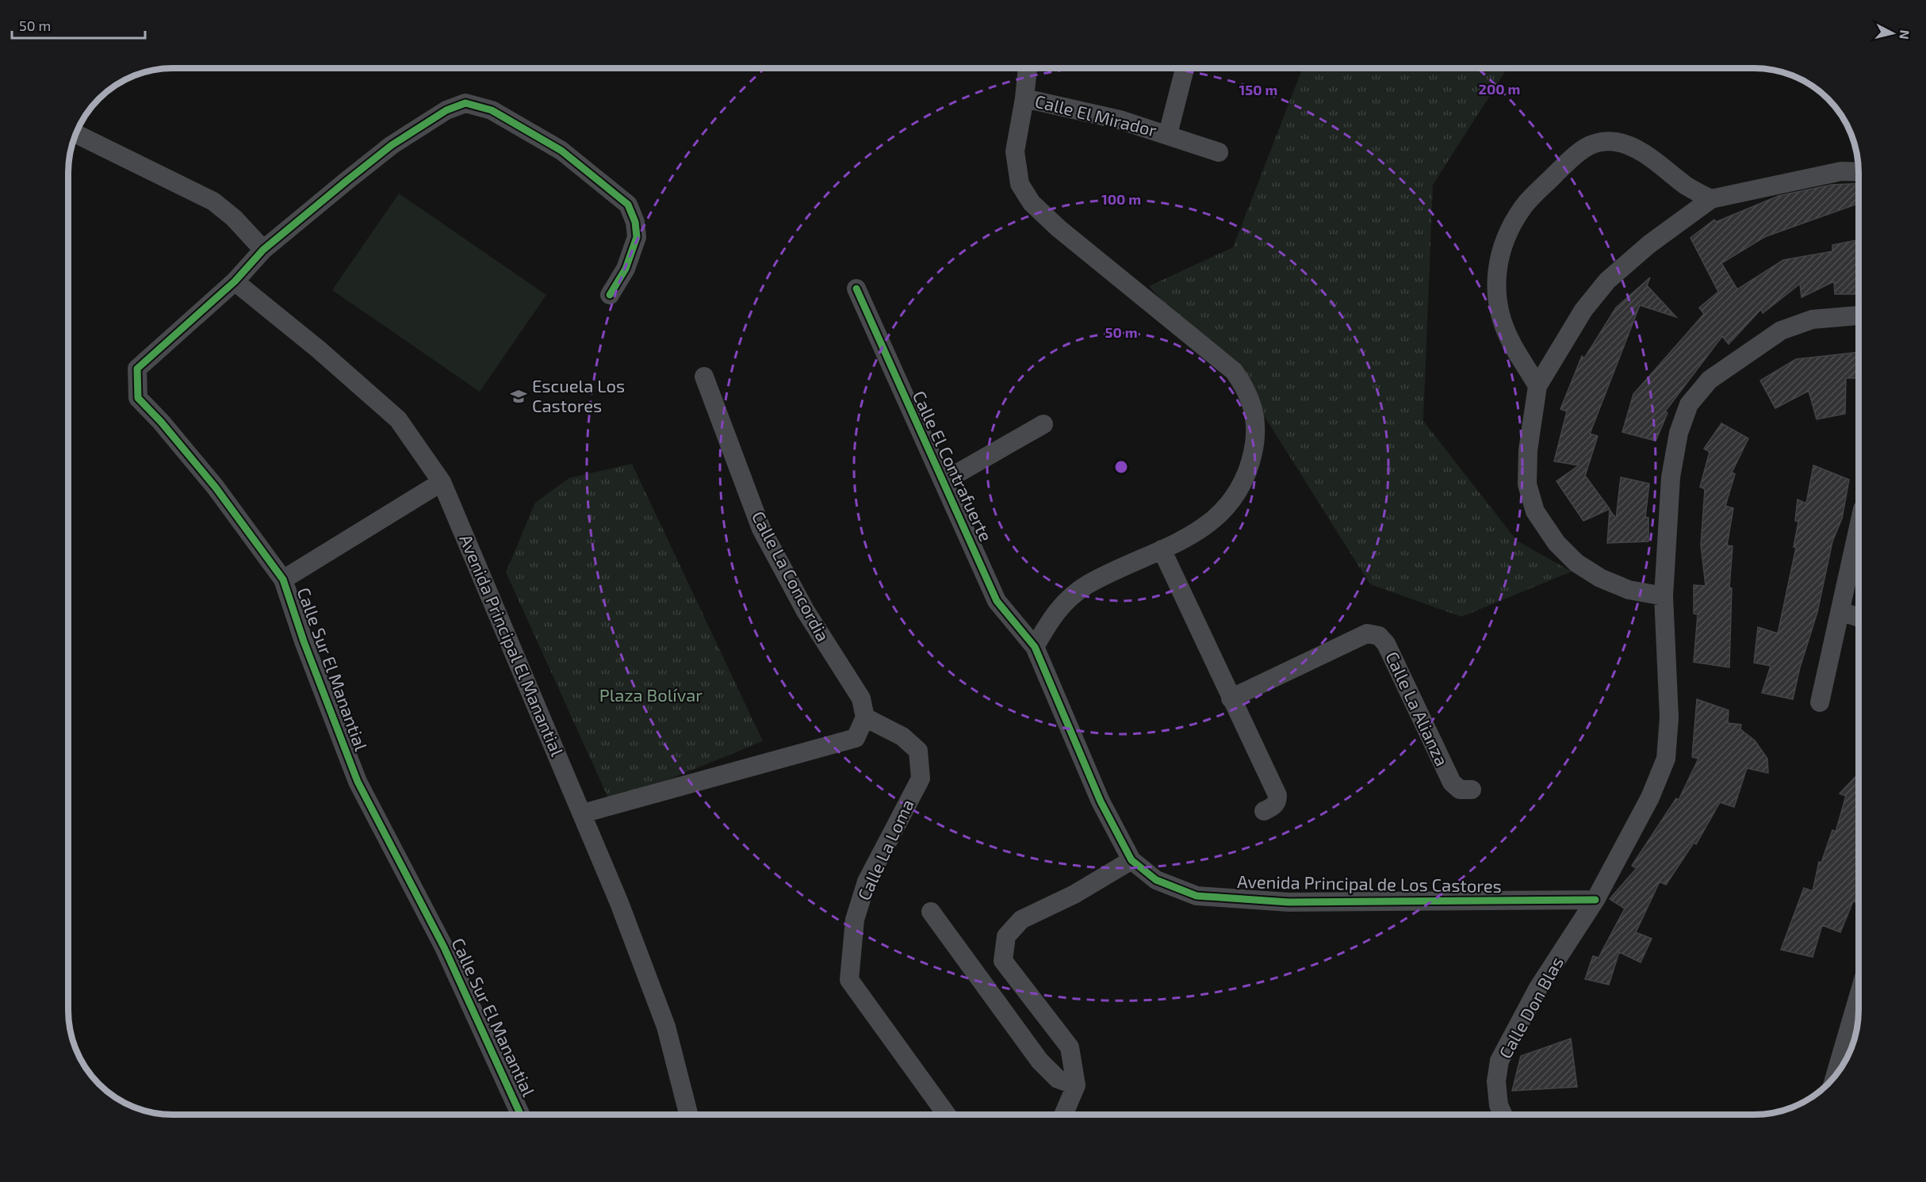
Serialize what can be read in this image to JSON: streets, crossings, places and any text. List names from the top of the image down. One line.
{"streets":{"street":["Calle El Mirador","Calle El Contrafuerte","Calle La Concordia","Avenida Principal El Manantial","Calle Sur El Manantial","Calle La Alianza","Calle La Loma","Avenida Principal de Los Castores","Calle Don Blas"]},"crossings":[["Calle El Contrafuerte","Avenida Principal de Los Castores"],["Calle La Concordia","Calle La Loma"],["Avenida Principal El Manantial","Calle Sur El Manantial"],["Avenida Principal de Los Castores","Calle Don Blas"]],"parks":["Plaza Bolívar"],"places":{"school or university":["Escuela Los Castores"]},"scale_bar":"50 m","north":"right","rings":["200 m","150 m","100 m","50 m"]}
